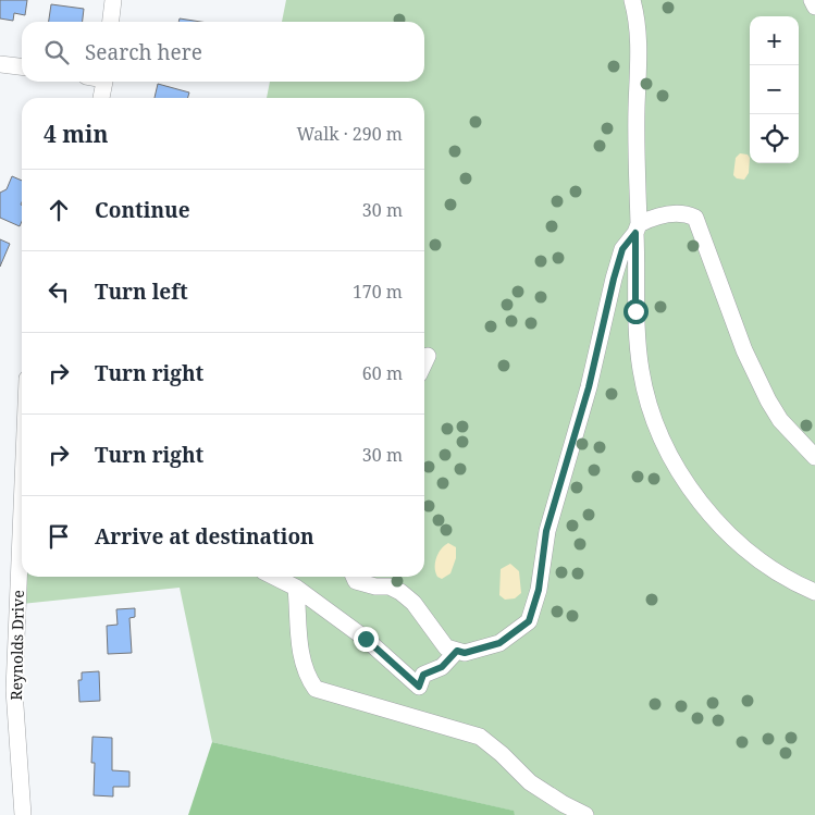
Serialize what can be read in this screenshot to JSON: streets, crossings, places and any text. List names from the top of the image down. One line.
{"streets":{"street":["Reynolds Drive"]},"page":{"map_buttons":["+","−"],"search":"Search here","heading":["4 min","Walk · 290 m"],"list":[["Continue","30 m"],["Turn left","170 m"],["Turn right","60 m"],["Turn right","30 m"],"Arrive at destination"]}}
